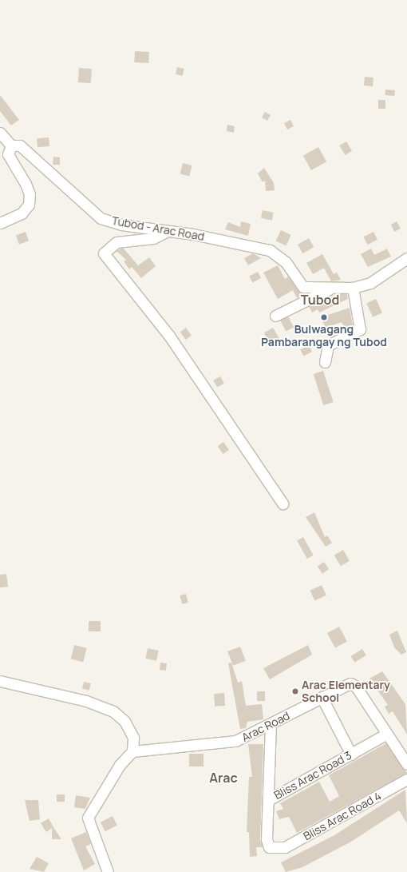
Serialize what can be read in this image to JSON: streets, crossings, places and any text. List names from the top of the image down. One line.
{"streets":{"street":["Tubod - Arac Road","Arac Road","Bliss Arac Road 3","Bliss Arac Road 4"]},"crossings":[["Arac Road","Bliss Arac Road 3"],["Bliss Arac Road 3","Bliss Arac Road 4"]],"districts":["Tubod","Arac"],"places":["Bulwagang Pambarangay ng Tubod","Arac Elementary School"]}
